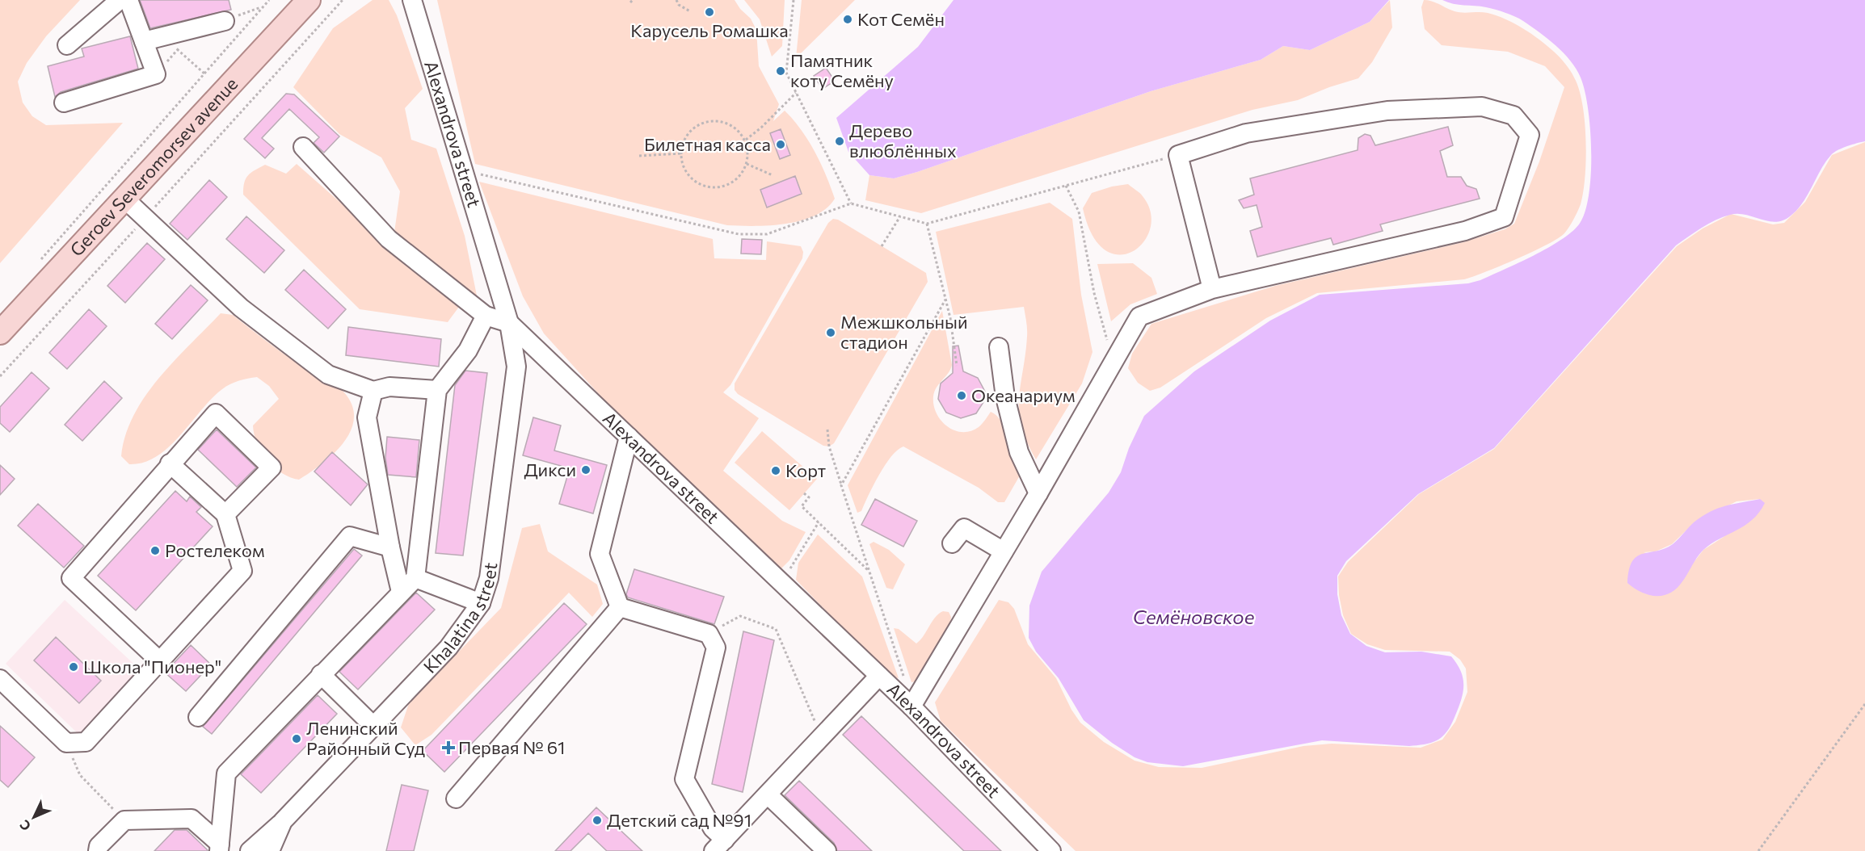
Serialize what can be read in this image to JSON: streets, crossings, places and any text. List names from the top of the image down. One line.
{"streets":{"main road":["Geroev Severomorsev avenue"],"street":["Alexandrova street","Khalatina street"]},"crossings":[["Alexandrova street","Khalatina street"]],"water":["Семёновское"],"places":{"other":["Карусель Ромашка","Кот Семён","Памятник коту Семёну","Дерево влюблённых","Билетная касса","Межшкольный стадион","Океанариум","Дикси","Корт","Ростелеком","Школа \"Пионер\"","Ленинский Районный Суд","Детский сад №91"],"health":["Первая № 61"]},"north":"bottom left"}
